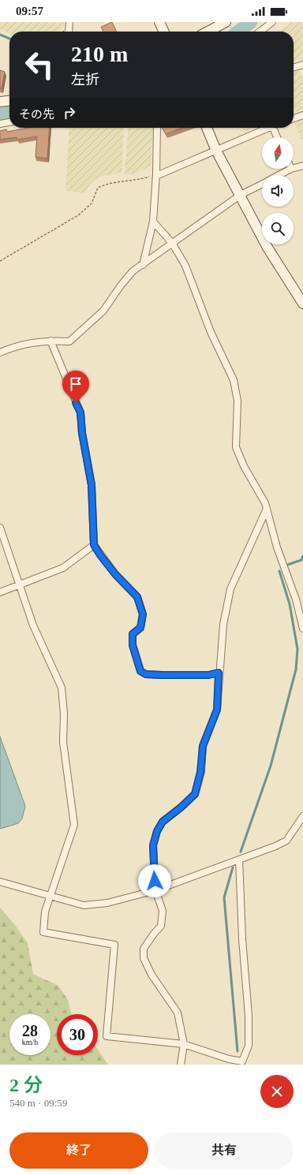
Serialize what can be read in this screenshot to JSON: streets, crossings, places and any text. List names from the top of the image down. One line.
{"north":"top","page":{"status":"09:57","turn":["210 m","左折"],"then":"その先","speed":"28 km/h","limit":"30","heading":["2 分","540 m · 09:59"],"buttons":["終了","共有"]}}
